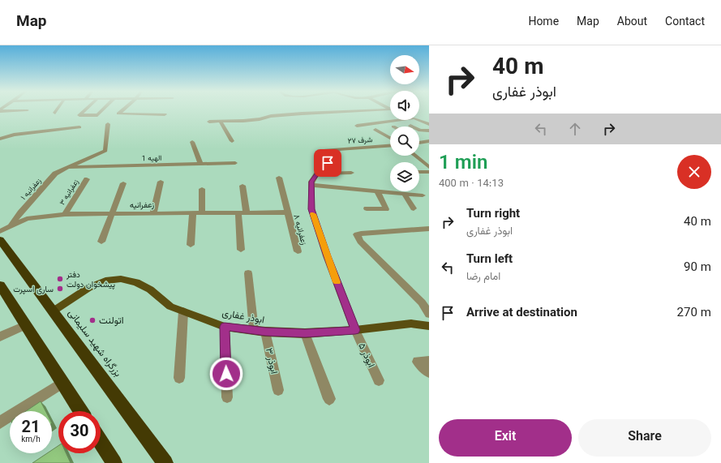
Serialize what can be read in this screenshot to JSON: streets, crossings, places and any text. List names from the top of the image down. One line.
{"streets":{"highway":["بزرگراه شهید سلیمانی"],"main road":["ابوذر غفاری"],"street":["شرف ۲۷","الهیه 1","زعفرانیه ۱","زعفرانیه ۳","زعفرانیه","زعفرانیه ۸","ابوذر ۵","ابوذر ۳"]},"crossings":[["الهیه 1","زعفرانیه ۱"],["زعفرانیه ۱","زعفرانیه"],["زعفرانیه ۳","زعفرانیه"],["زعفرانیه","زعفرانیه ۸"],["ابوذر غفاری","بزرگراه شهید سلیمانی"],["ابوذر غفاری","ابوذر ۵"],["ابوذر غفاری","ابوذر ۳"]],"places":["دفتر پیشخوان دولت","ساری اسپرت","اتولنت"],"north":"right","page":{"header":"Map","nav":["Home","Map","About","Contact"],"turn":["40 m","ابوذر غفاری"],"heading":["1 min","400 m · 14:13"],"list":[{"name":"Turn right","note":"ابوذر غفاری","value":"40 m"},{"name":"Turn left","note":"امام رضا","value":"90 m"},{"name":"Arrive at destination","value":"270 m"}],"speed":"21 km/h","limit":"30","buttons":["Exit","Share"]}}
